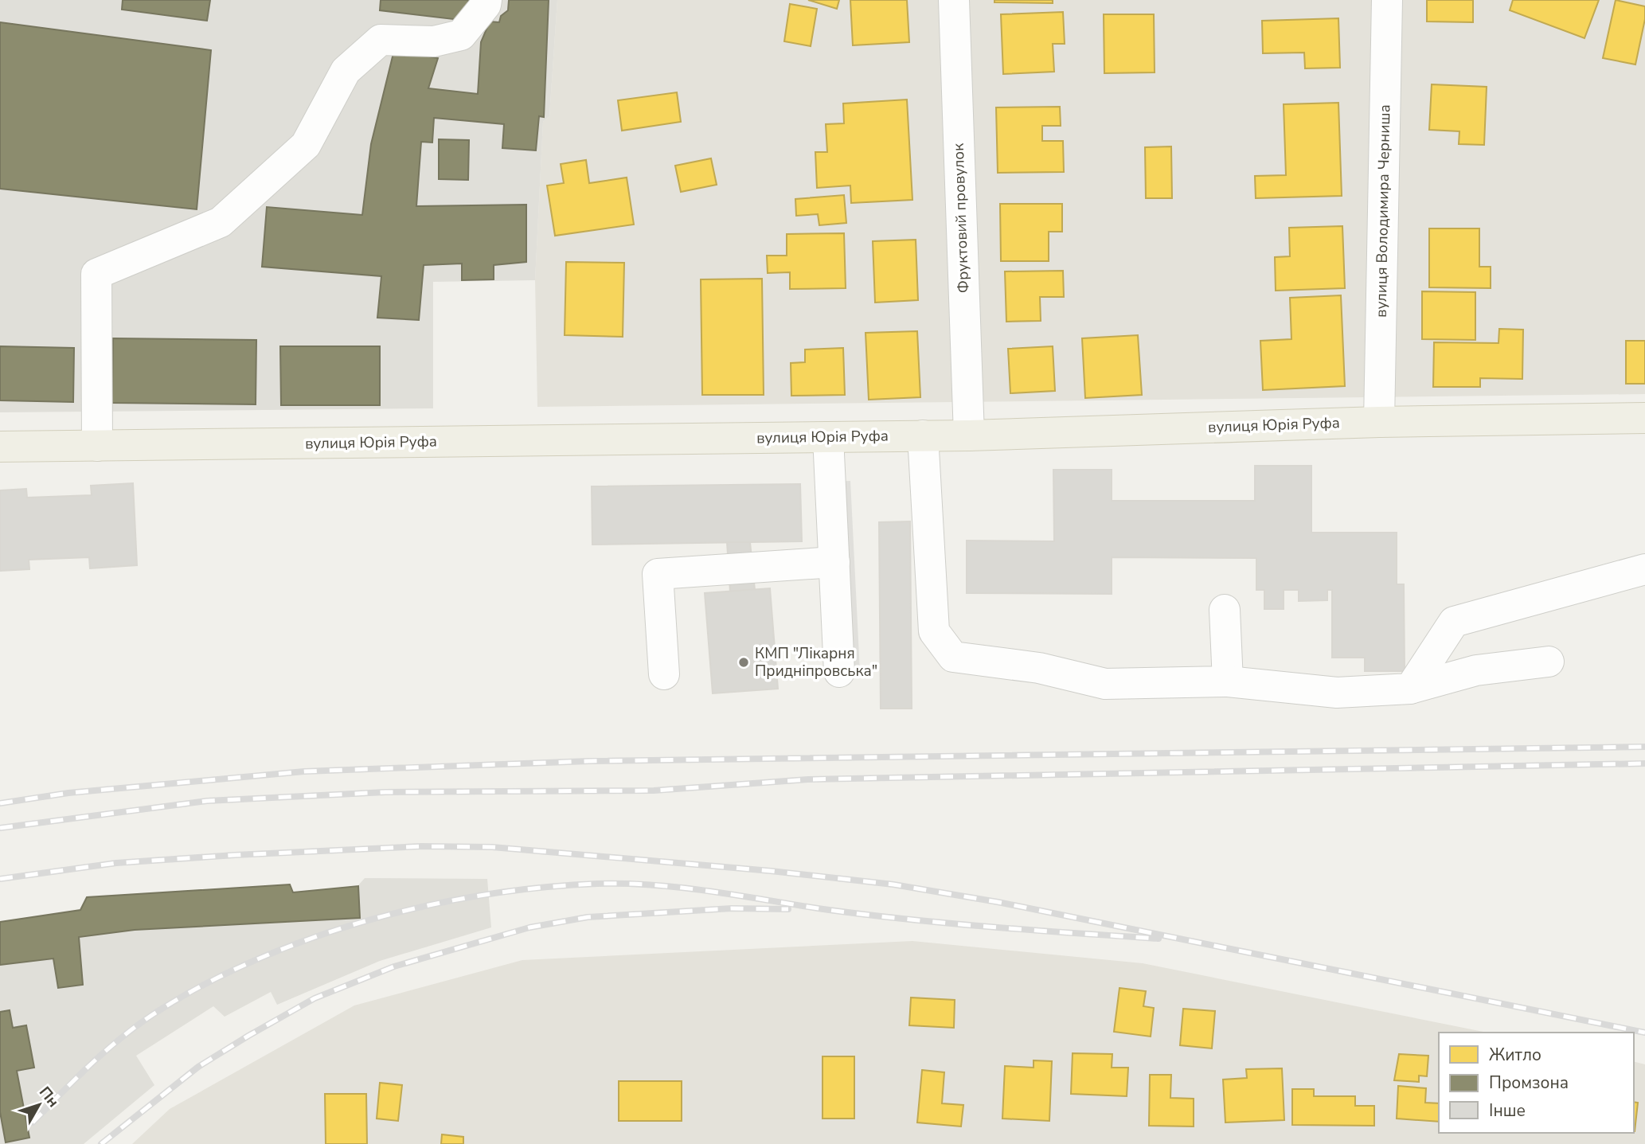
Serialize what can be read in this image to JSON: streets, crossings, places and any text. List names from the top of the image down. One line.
{"streets":{"main road":["вулиця Юрія Руфа"],"street":["вулиця Володимира Черниша","Фруктовий провулок"]},"crossings":[["вулиця Володимира Черниша","вулиця Юрія Руфа"],["Фруктовий провулок","вулиця Юрія Руфа"]],"places":["КМП \"Лікарня Придніпровська\""],"legend":["Житло","Промзона","Інше"],"north":"top right"}
